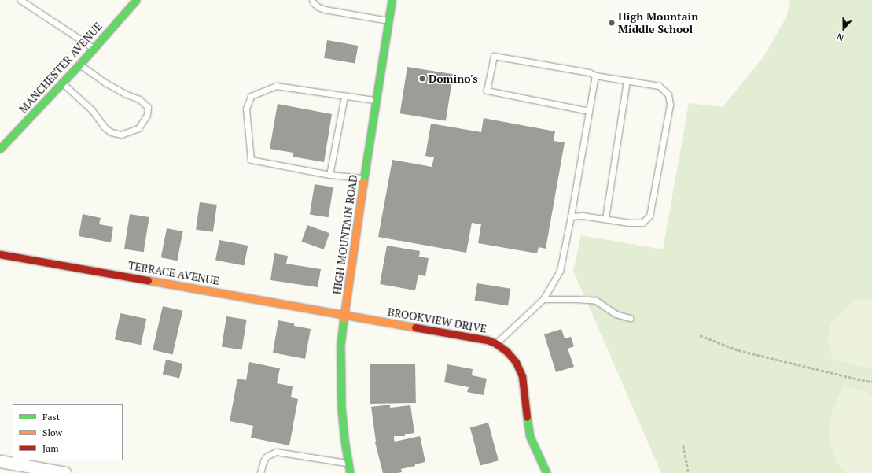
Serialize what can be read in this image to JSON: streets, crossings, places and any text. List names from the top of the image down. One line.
{"streets":{"street":["MANCHESTER AVENUE","HIGH MOUNTAIN ROAD","TERRACE AVENUE","BROOKVIEW DRIVE"]},"crossings":[["HIGH MOUNTAIN ROAD","TERRACE AVENUE"],["HIGH MOUNTAIN ROAD","BROOKVIEW DRIVE"],["TERRACE AVENUE","BROOKVIEW DRIVE"]],"places":["High Mountain Middle School","Domino's"],"legend":["Fast","Slow","Jam"],"north":"bottom"}
